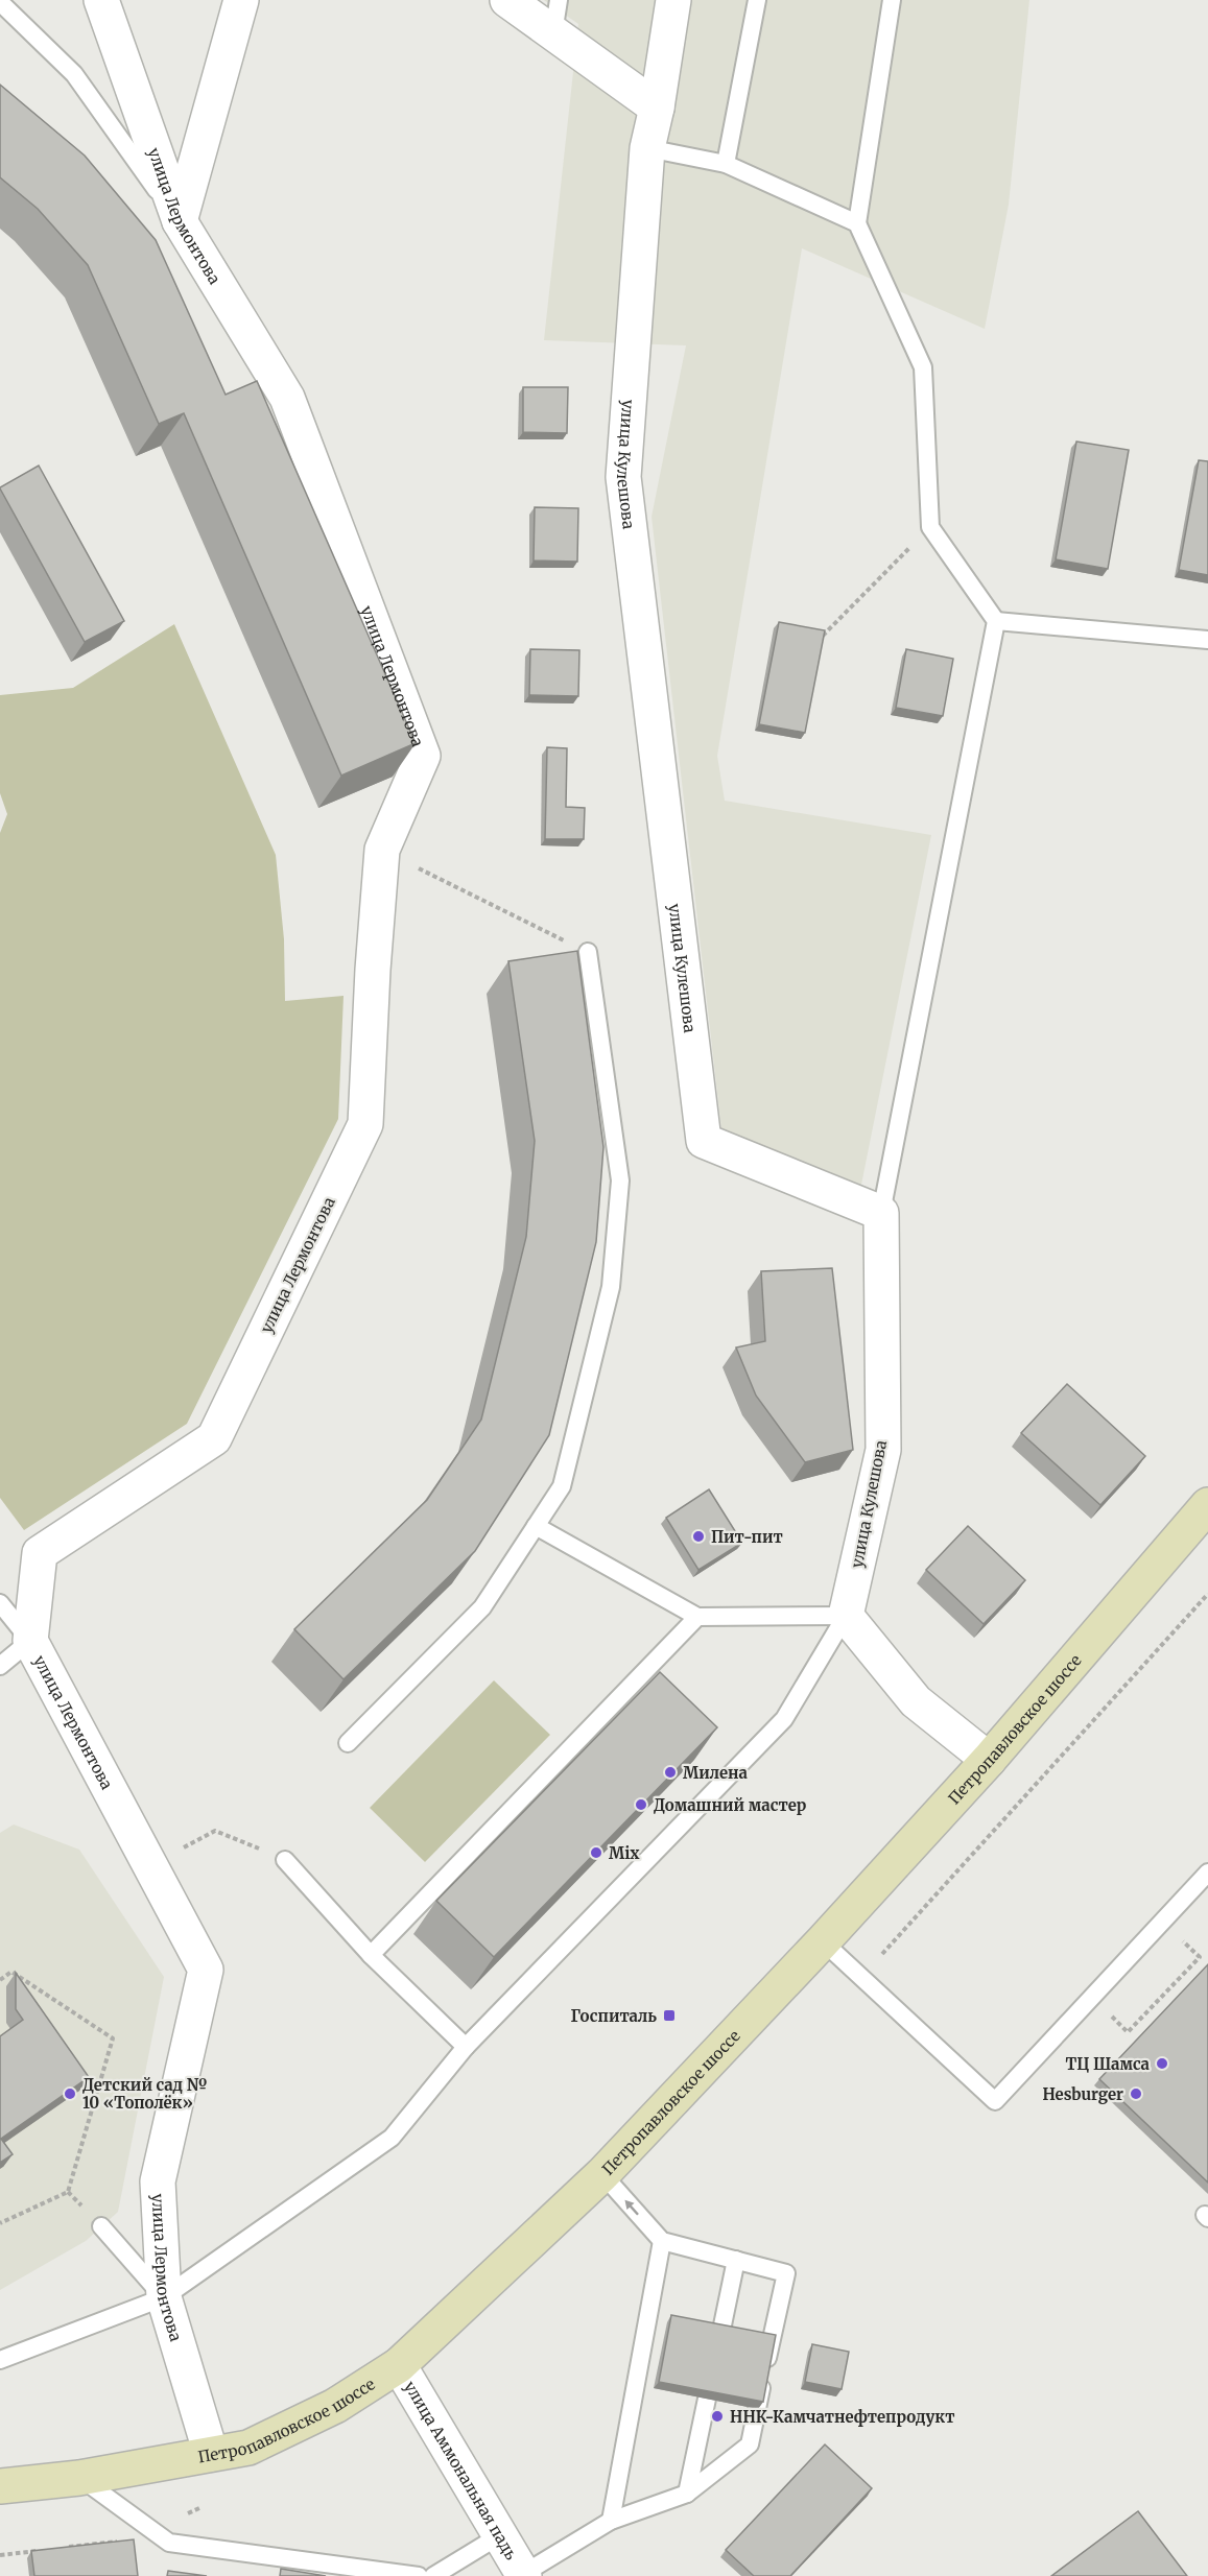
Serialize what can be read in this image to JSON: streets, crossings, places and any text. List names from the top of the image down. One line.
{"streets":{"main road":["Петропавловское шоссе"],"street":["улица Лермонтова","улица Кулешова","улица Аммональная падь"]},"crossings":[["улица Лермонтова","Петропавловское шоссе"],["Петропавловское шоссе","улица Аммональная падь"]],"places":{"other":["Пит-пит","Милена","Домашний мастер","Mix","ТЦ Шамса","Детский сад № 10 «Тополёк»","Hesburger","ННК-Камчатнефтепродукт"],"transit":["Госпиталь"]}}
